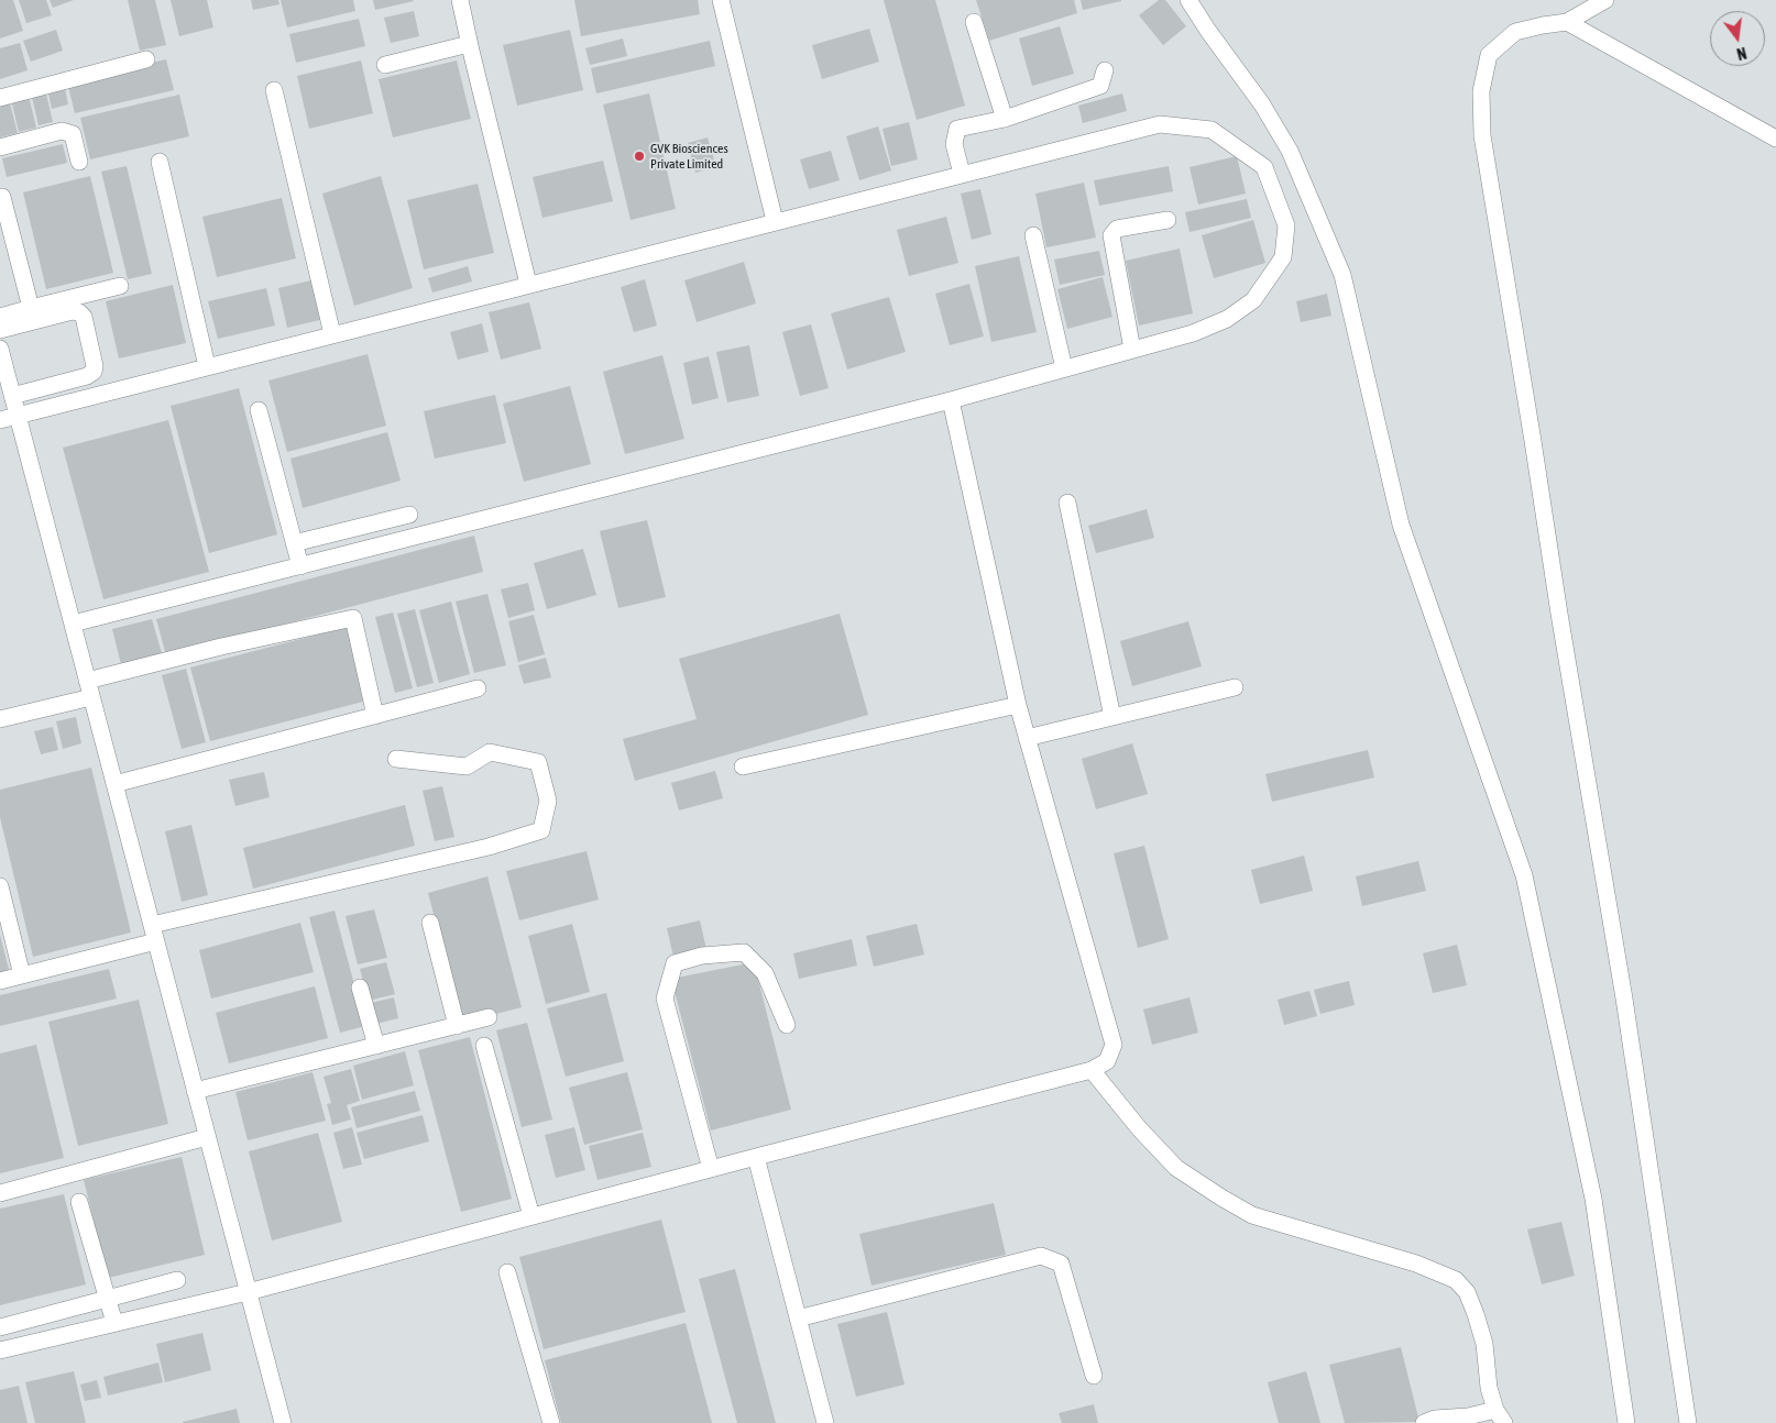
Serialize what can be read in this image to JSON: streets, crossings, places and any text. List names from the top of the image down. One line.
{"places":["GVK Biosciences Private Limited"],"north":"bottom"}
